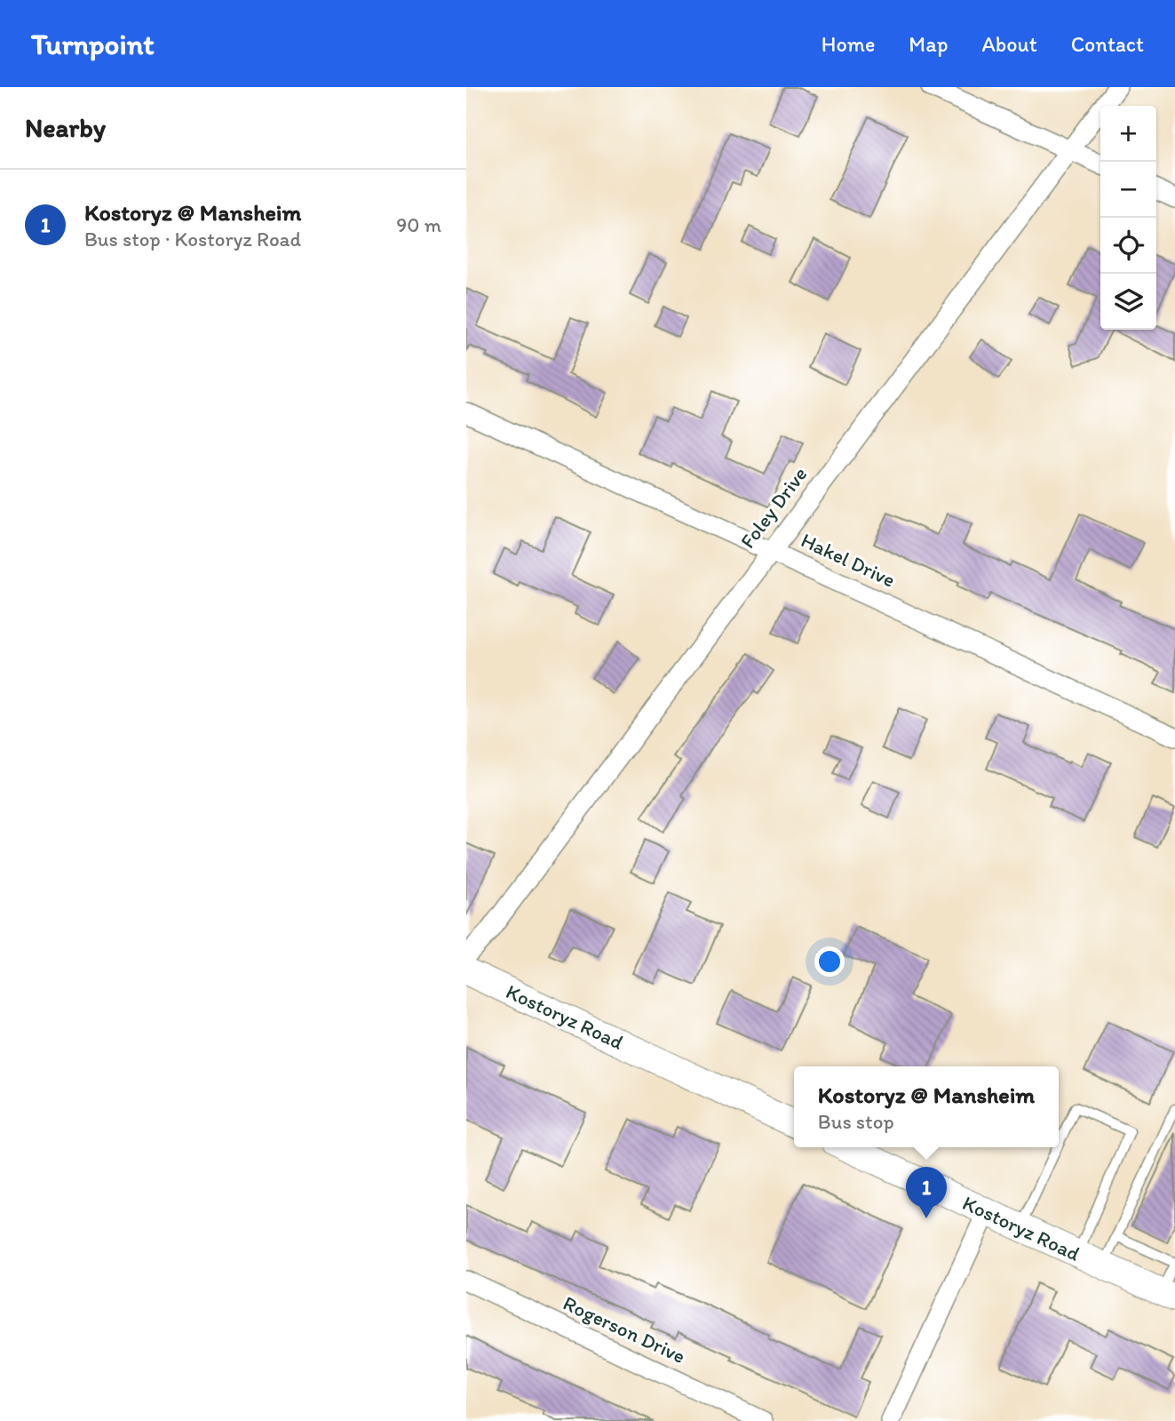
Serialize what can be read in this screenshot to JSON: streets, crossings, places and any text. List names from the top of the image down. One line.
{"streets":{"main road":["Kostoryz Road"],"street":["Foley Drive","Hakel Drive","Rogerson Drive"]},"crossings":[["Foley Drive","Hakel Drive"]],"page":{"header":"Turnpoint","nav":["Home","Map","About","Contact"],"heading":"Nearby","map_buttons":["+","−"],"list":[{"mark":"1","name":"Kostoryz @ Mansheim","note":"Bus stop · Kostoryz Road","value":"90 m"}],"popup":["Kostoryz @ Mansheim","Bus stop"],"pins":"1"}}
